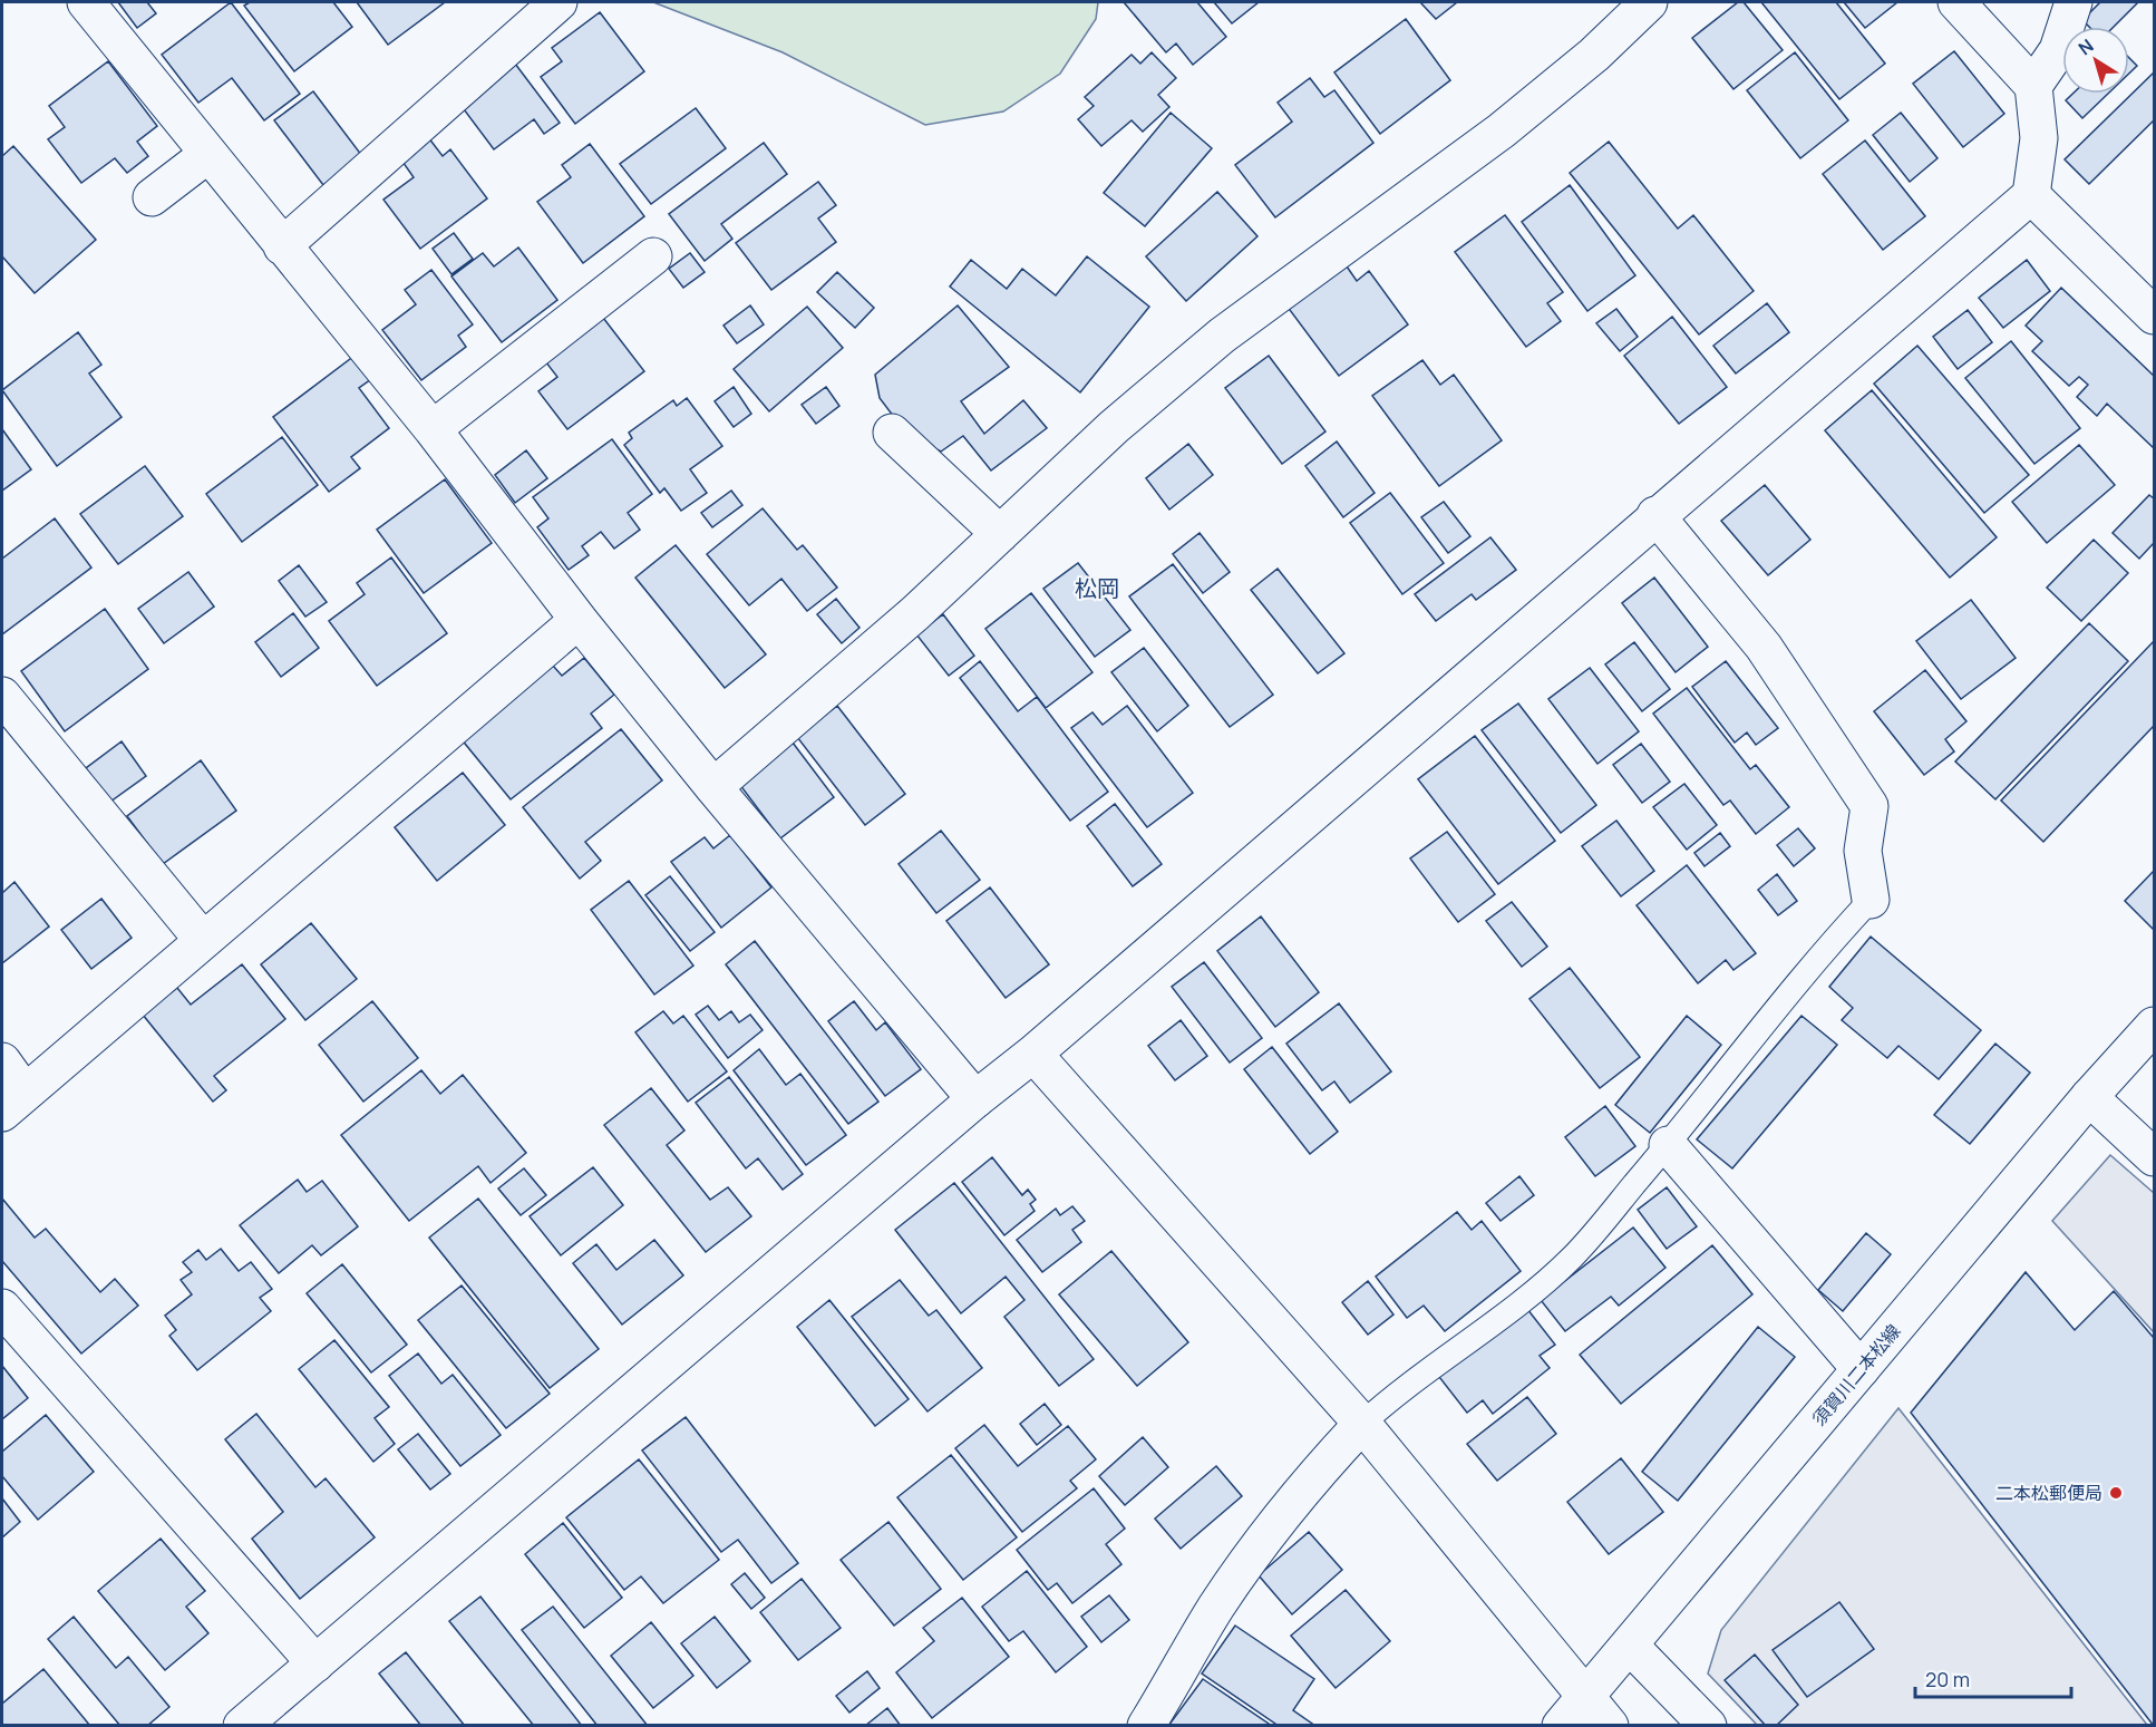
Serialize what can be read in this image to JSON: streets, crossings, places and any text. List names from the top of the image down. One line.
{"streets":{"street":["須賀川二本松線"]},"districts":["松岡"],"places":["二本松郵便局"],"scale_bar":"20 m","north":"top left"}
